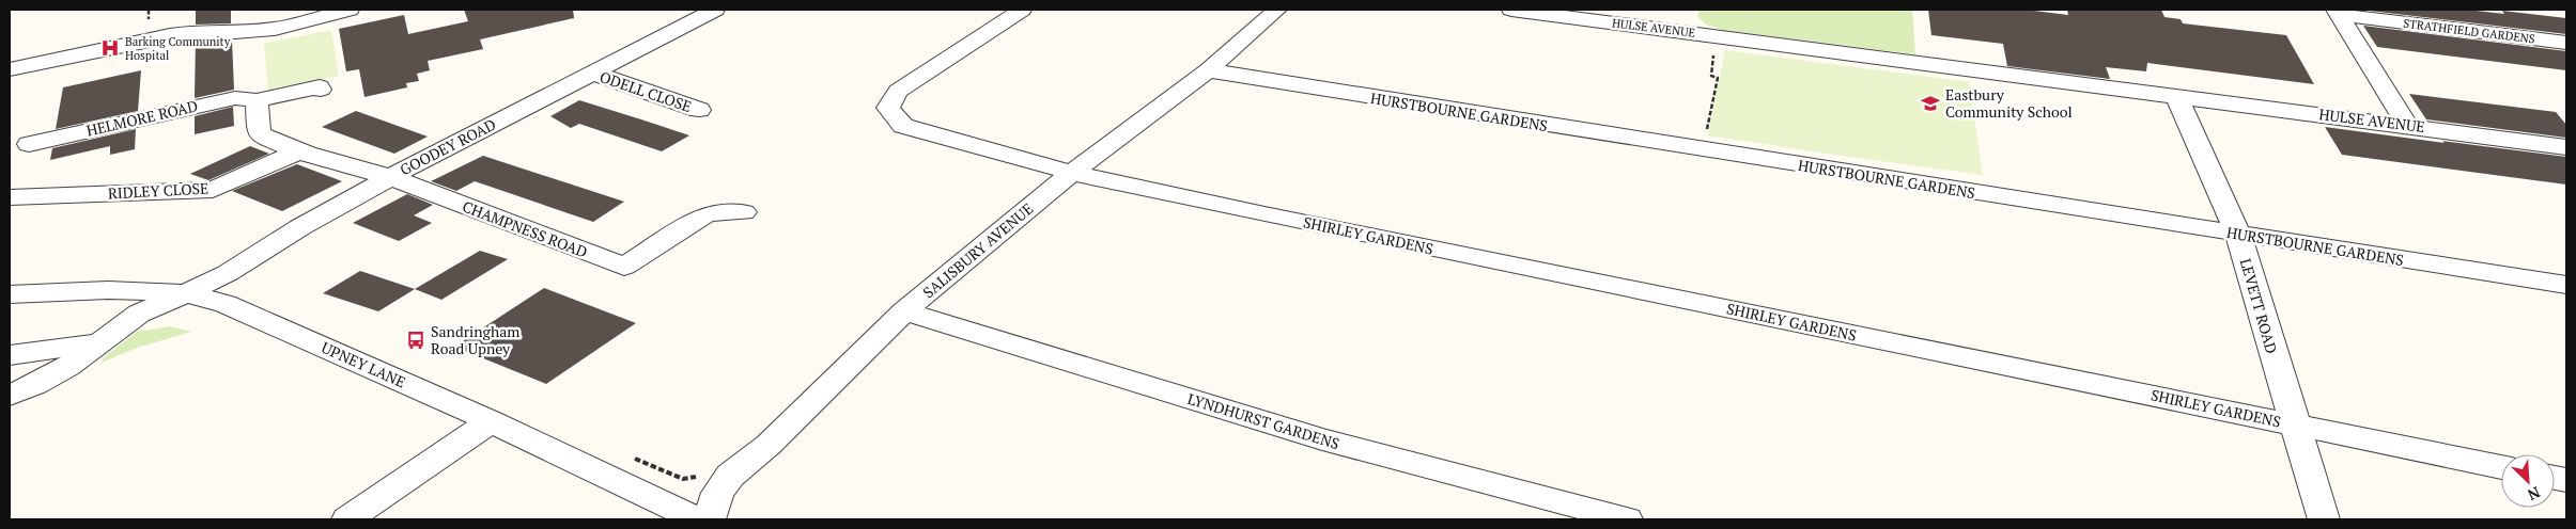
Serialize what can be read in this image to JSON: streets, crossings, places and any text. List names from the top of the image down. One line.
{"streets":{"street":["HULSE AVENUE","STRATHFIELD GARDENS","ODELL CLOSE","HURSTBOURNE GARDENS","HELMORE ROAD","GOODEY ROAD","RIDLEY CLOSE","CHAMPNESS ROAD","SHIRLEY GARDENS","SALISBURY AVENUE","LEVETT ROAD","UPNEY LANE","LYNDHURST GARDENS"]},"crossings":[["HULSE AVENUE","LEVETT ROAD"],["ODELL CLOSE","GOODEY ROAD"],["HURSTBOURNE GARDENS","SALISBURY AVENUE"],["HURSTBOURNE GARDENS","LEVETT ROAD"],["GOODEY ROAD","CHAMPNESS ROAD"],["GOODEY ROAD","UPNEY LANE"],["SHIRLEY GARDENS","SALISBURY AVENUE"],["SHIRLEY GARDENS","LEVETT ROAD"],["SALISBURY AVENUE","LYNDHURST GARDENS"]],"places":{"hospital":["Barking Community Hospital"],"school or university":["Eastbury Community School"],"bus stop":["Sandringham Road Upney"]},"north":"bottom right"}
